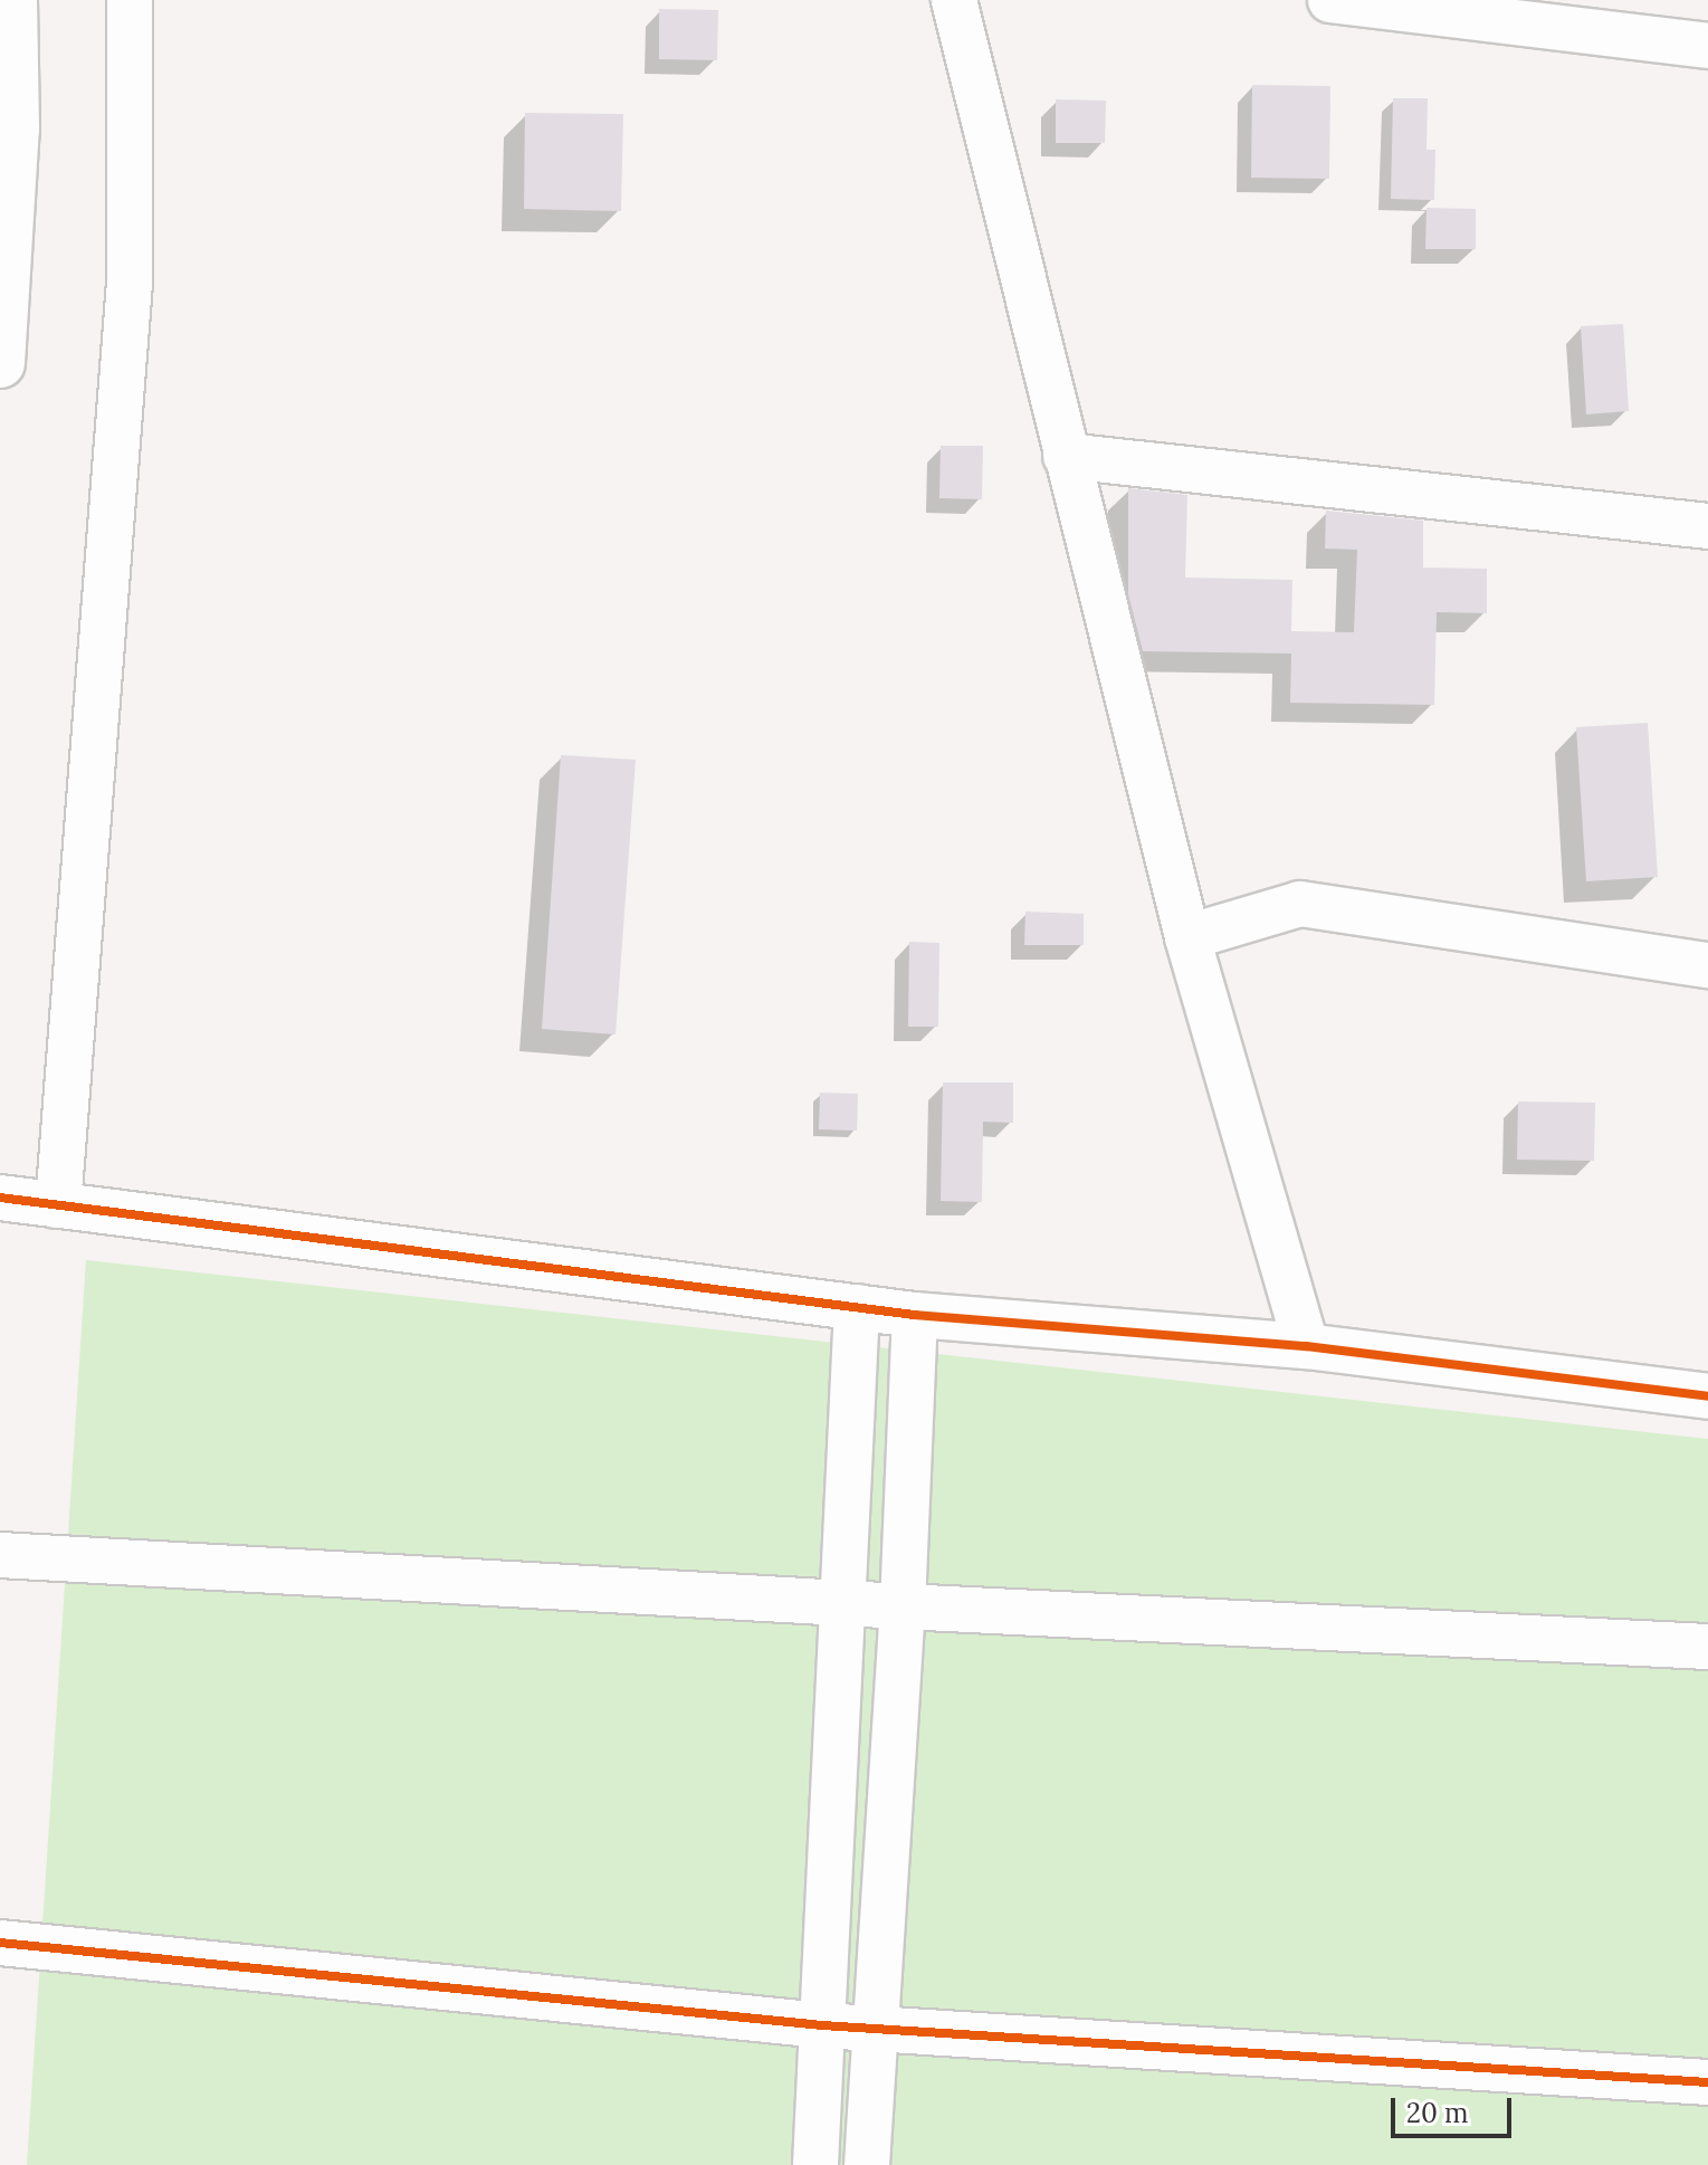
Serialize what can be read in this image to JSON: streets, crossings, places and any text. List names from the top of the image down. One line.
{"scale_bar":"20 m"}
